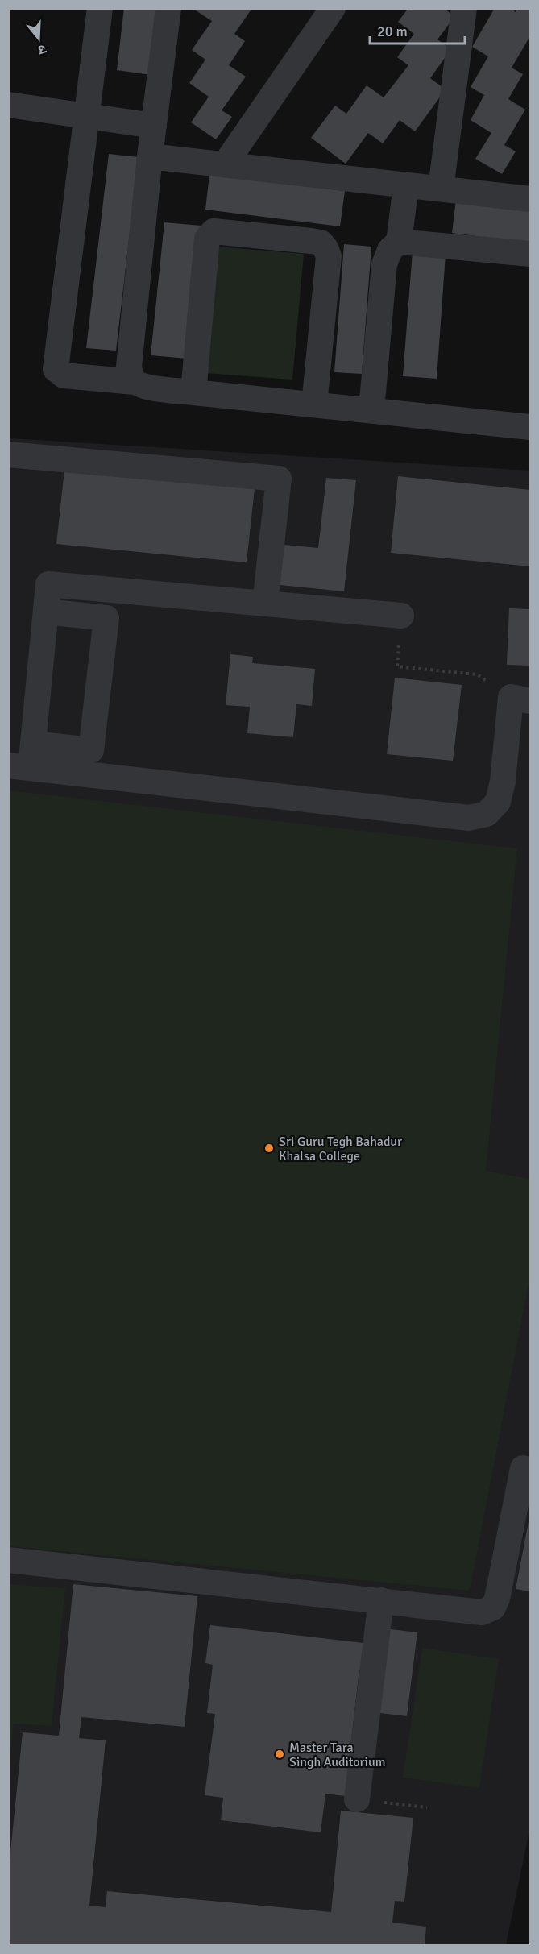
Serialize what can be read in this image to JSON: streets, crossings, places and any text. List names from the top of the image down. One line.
{"places":["Sri Guru Tegh Bahadur Khalsa College","Master Tara Singh Auditorium"],"scale_bar":"20 m","north":"bottom"}
